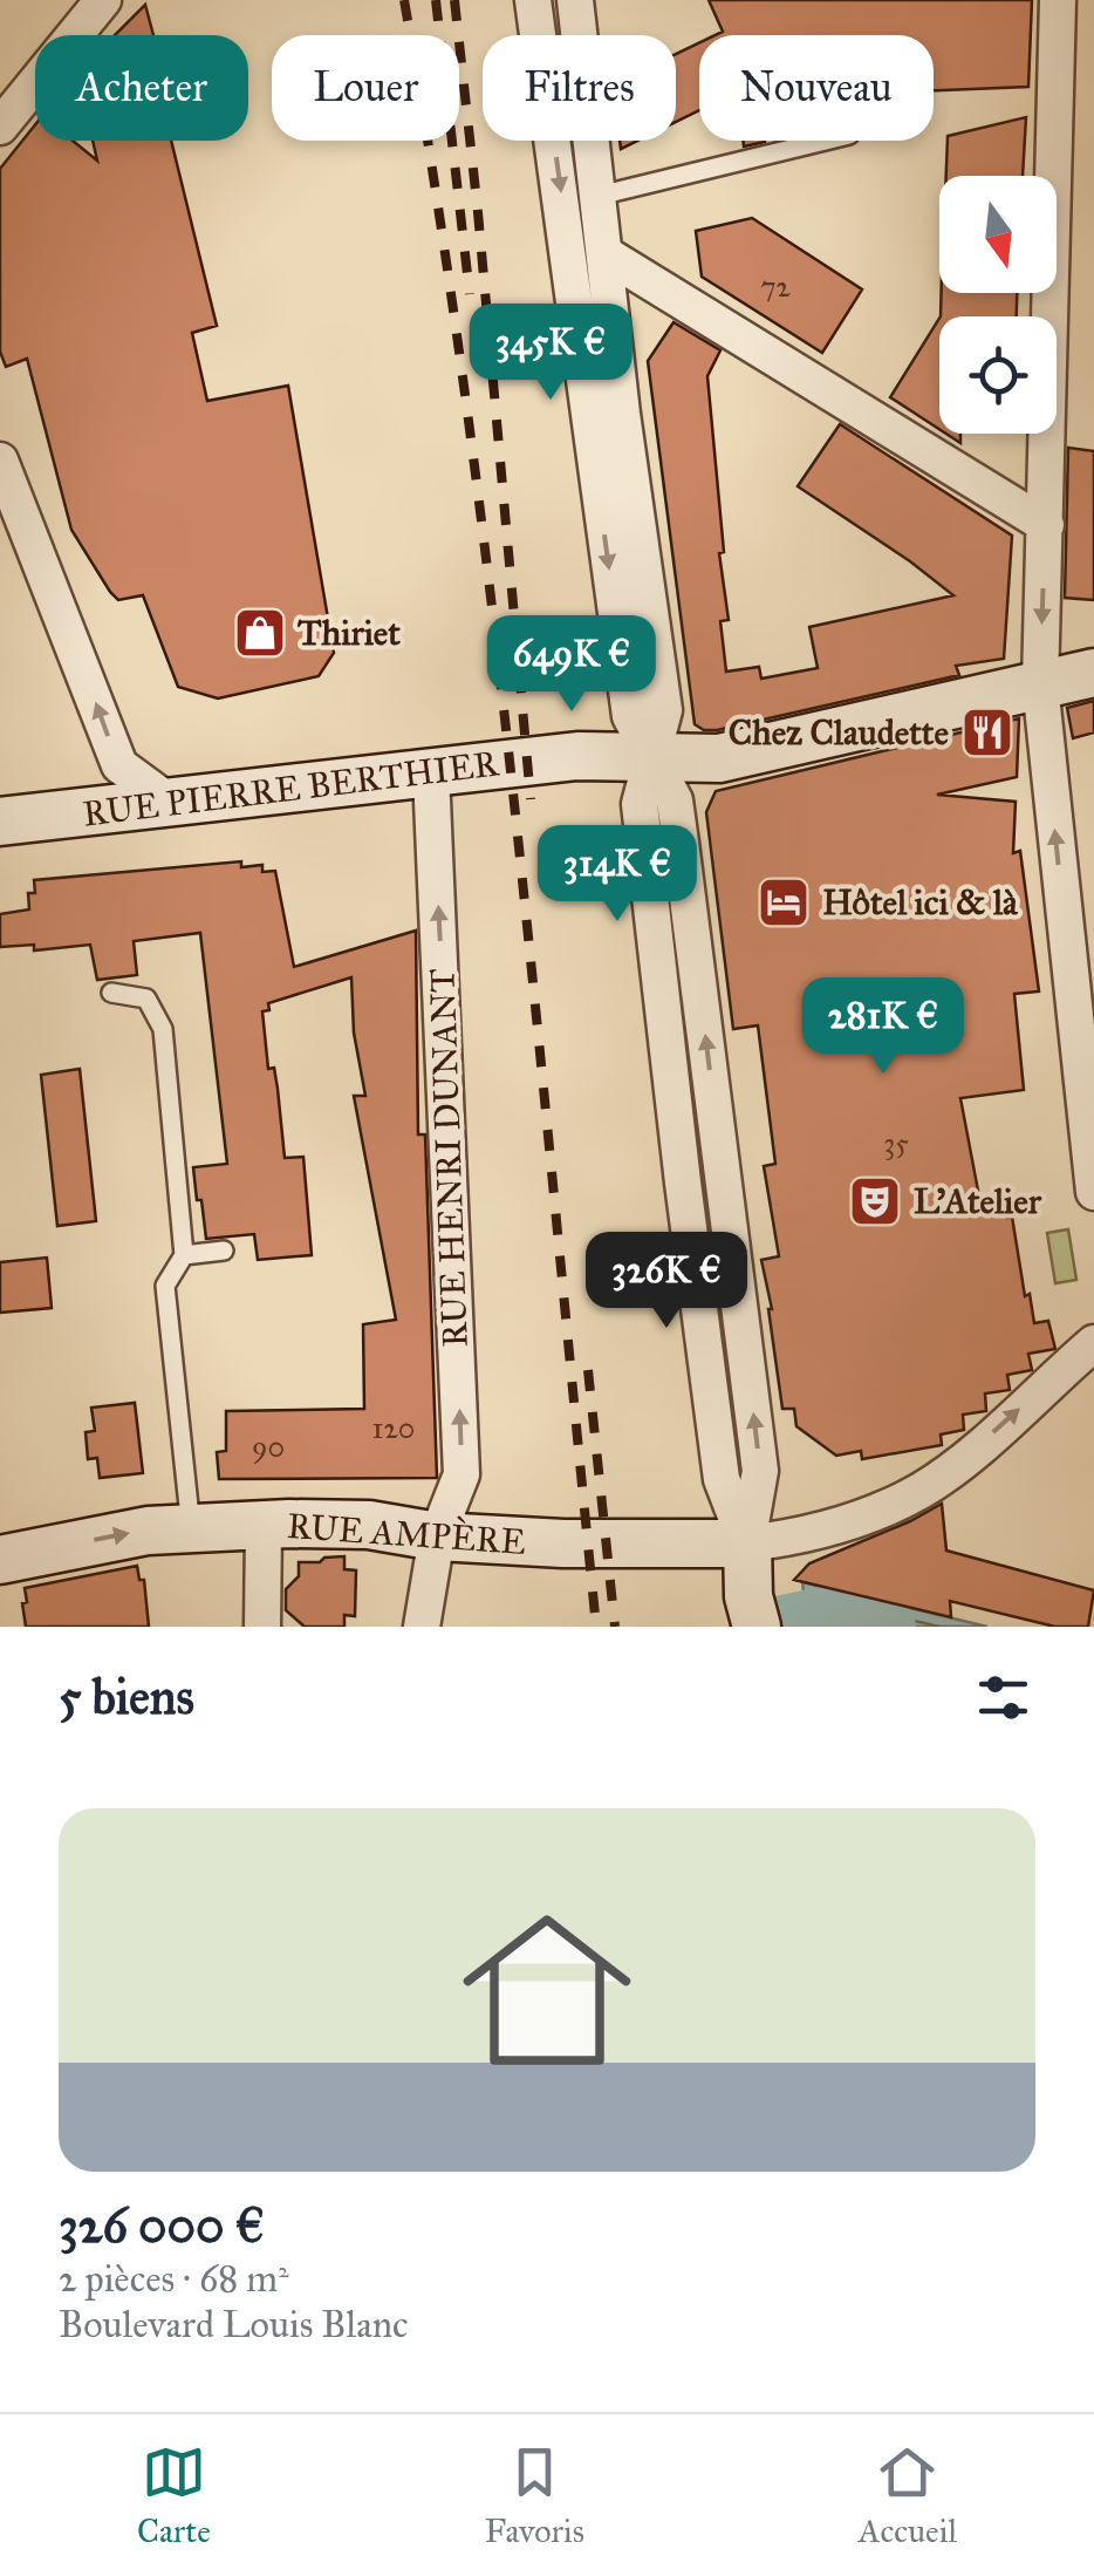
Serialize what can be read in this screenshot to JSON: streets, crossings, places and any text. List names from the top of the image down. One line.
{"streets":{"street":["RUE PIERRE BERTHIER","RUE HENRI DUNANT","RUE AMPÈRE"]},"crossings":[["RUE PIERRE BERTHIER","RUE HENRI DUNANT"],["RUE HENRI DUNANT","RUE AMPÈRE"]],"places":{"shop":["Thiriet"],"restaurant":["Chez Claudette"],"hotel":["Hôtel ici & là"],"theatre":["L'Atelier"]},"house_numbers":["72","35","120","90"],"north":"bottom","page":{"chip":["Acheter","Louer","Filtres","Nouveau"],"price":["345K €","649K €","314K €","281K €","326K €"],"heading":"5 biens","list":[{"name":"326 000 €","note":"2 pièces · 68 m² · Boulevard Louis Blanc"}],"tabs":["Carte","Favoris","Accueil"]}}
